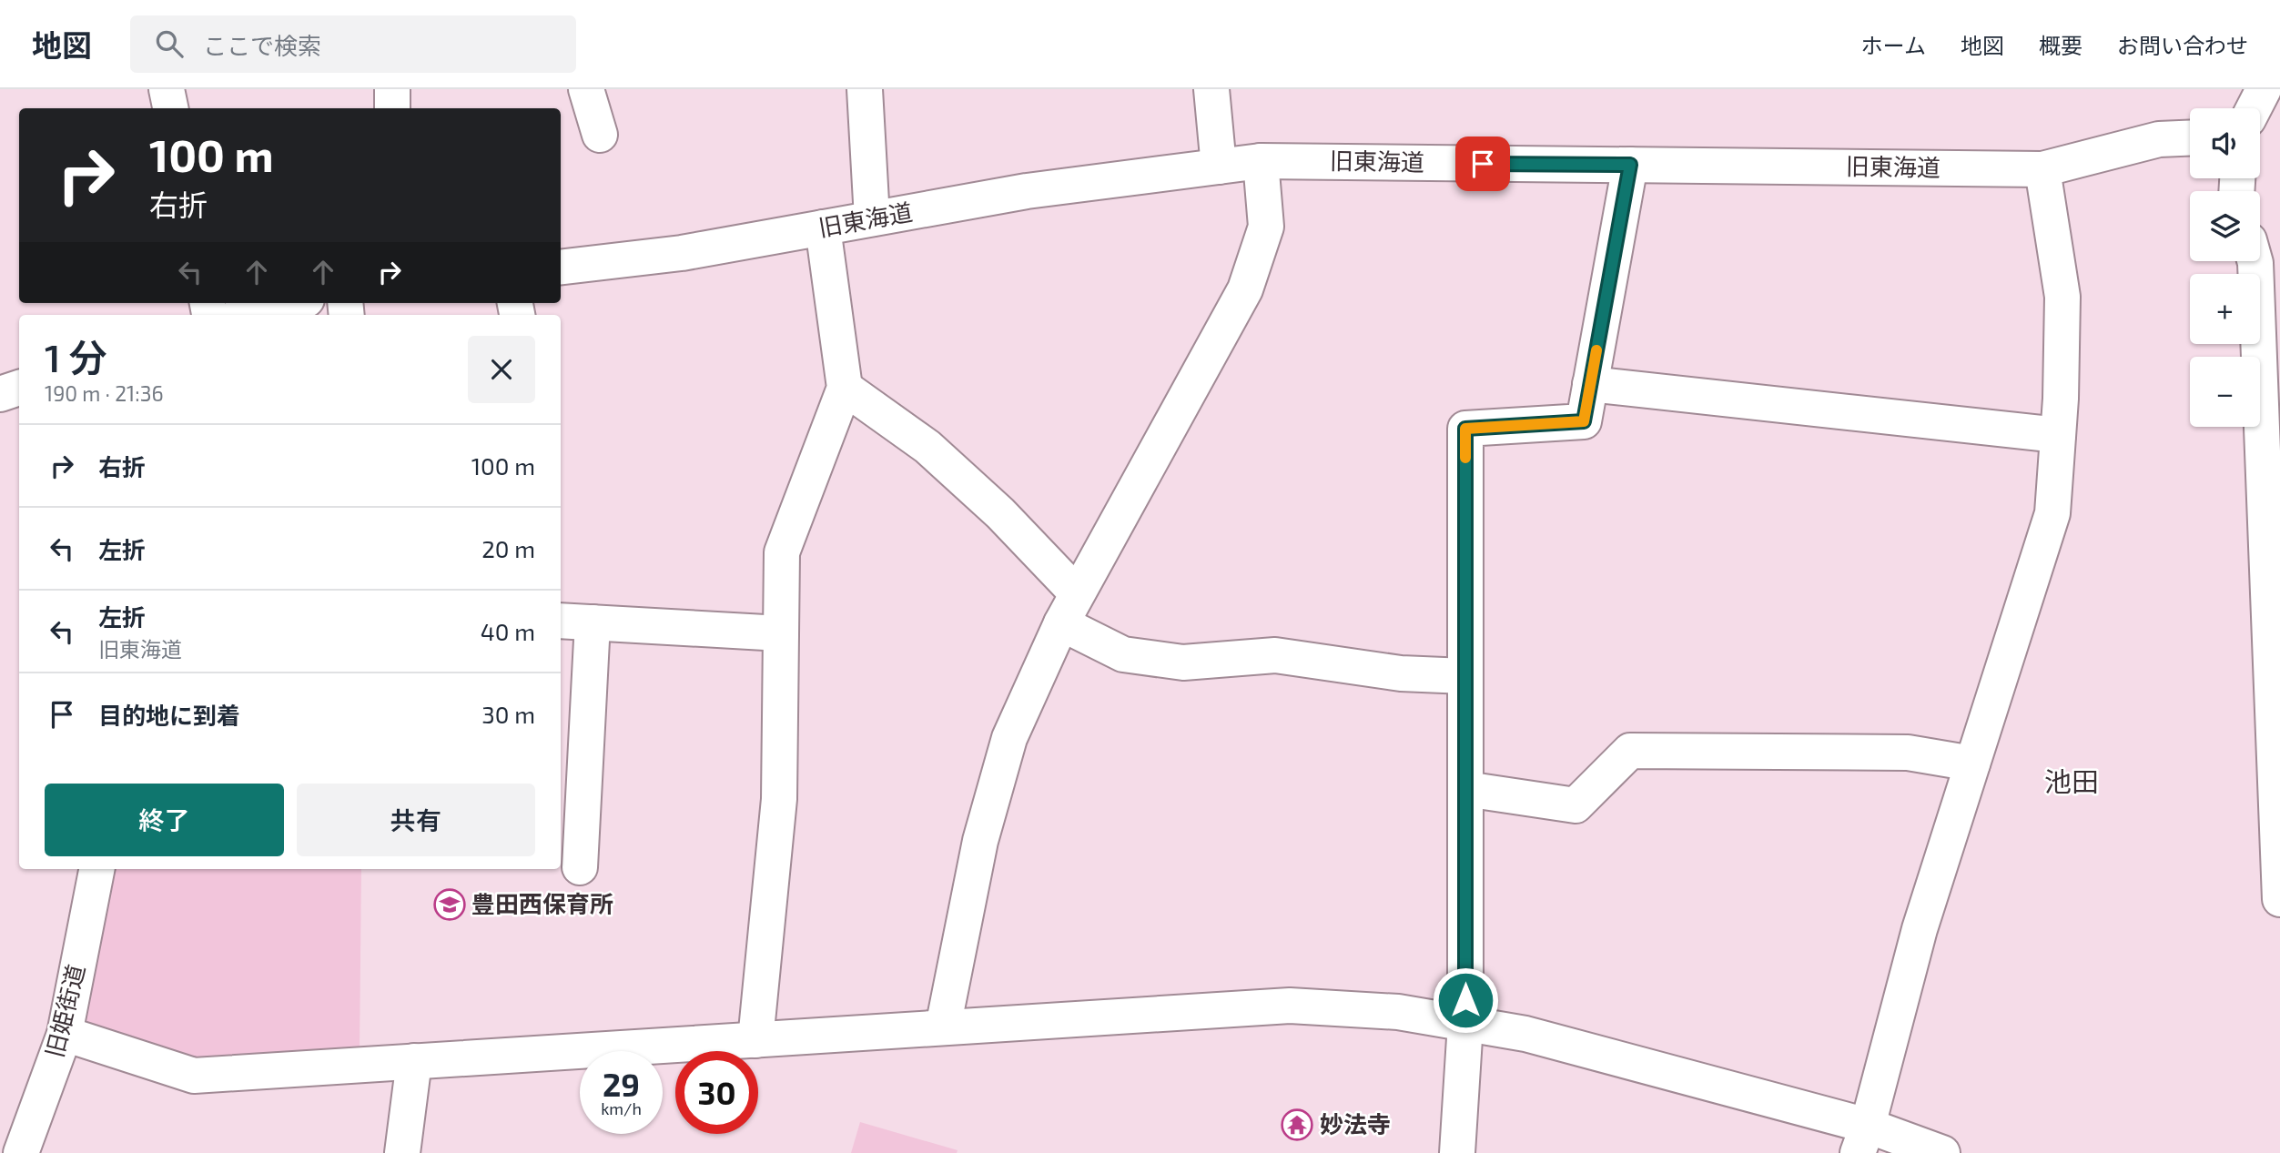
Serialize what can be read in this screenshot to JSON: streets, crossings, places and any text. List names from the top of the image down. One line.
{"streets":{"street":["旧東海道","旧姫街道"]},"districts":["池田"],"places":{"school or university":["豊田西保育所"],"temple":["妙法寺"]},"page":{"header":"地図","search":"ここで検索","nav":["ホーム","地図","概要","お問い合わせ"],"map_buttons":["+","−"],"turn":["100 m","右折"],"heading":["1 分","190 m · 21:36"],"list":[{"name":"右折","value":"100 m"},{"name":"左折","value":"20 m"},{"name":"左折","note":"旧東海道","value":"40 m"},{"name":"目的地に到着","value":"30 m"}],"buttons":["終了","共有"],"speed":"29 km/h","limit":"30"}}
